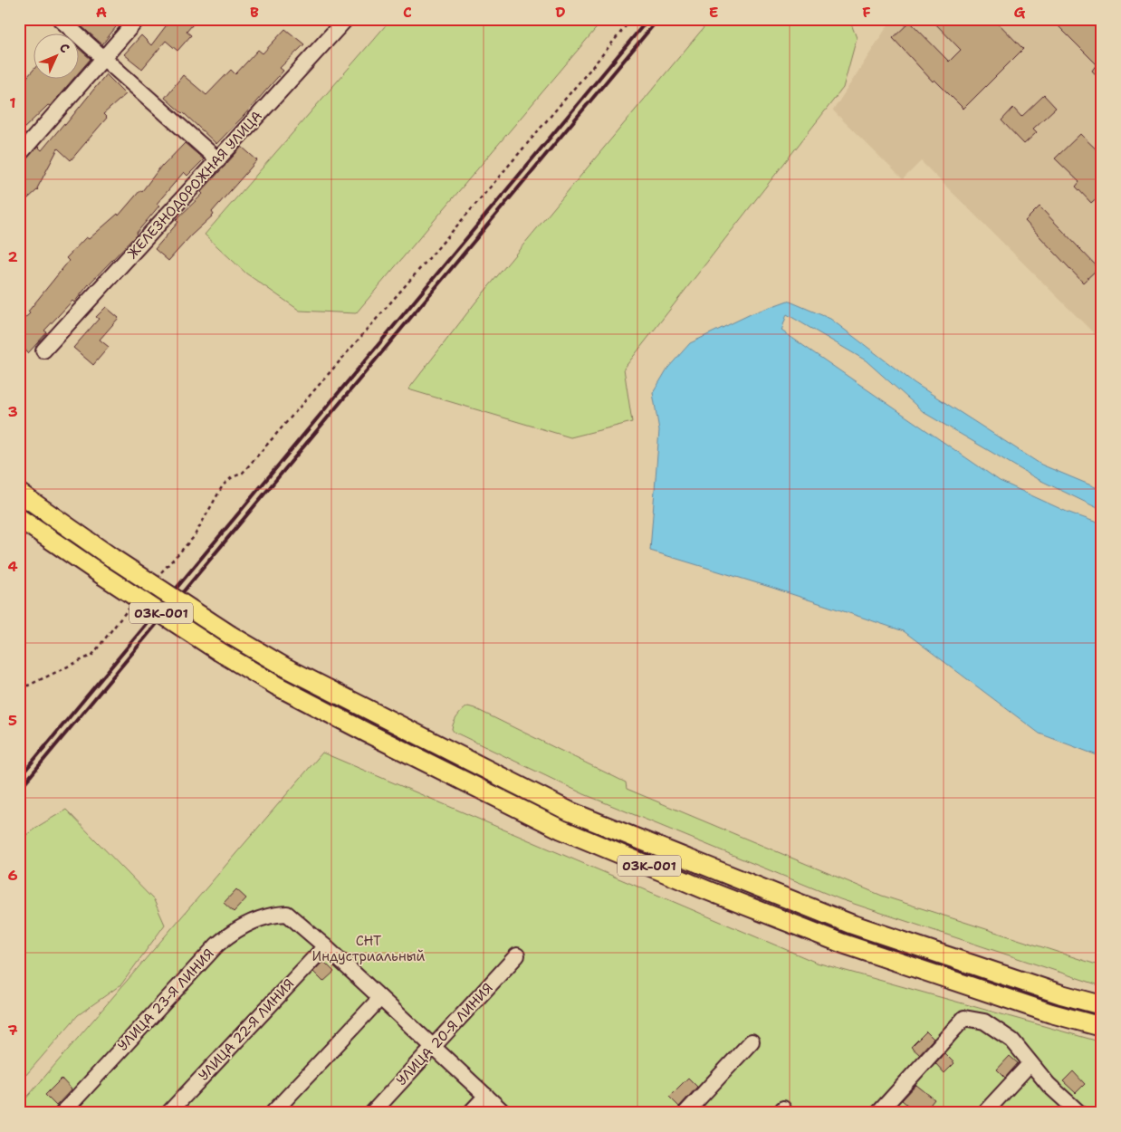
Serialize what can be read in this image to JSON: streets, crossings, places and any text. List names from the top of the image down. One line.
{"streets":{"main road":["03К-001"],"street":["ЖЕЛЕЗНОДОРОЖНАЯ УЛИЦА","УЛИЦА 23-Я ЛИНИЯ","УЛИЦА 22-Я ЛИНИЯ","УЛИЦА 20-Я ЛИНИЯ"]},"crossings":[["УЛИЦА 23-Я ЛИНИЯ","УЛИЦА 22-Я ЛИНИЯ"]],"parks":["СНТ Индустриальный"],"north":"top right","grid":{"columns":["A","B","C","D","E","F","G"],"rows":["1","2","3","4","5","6","7"]}}
